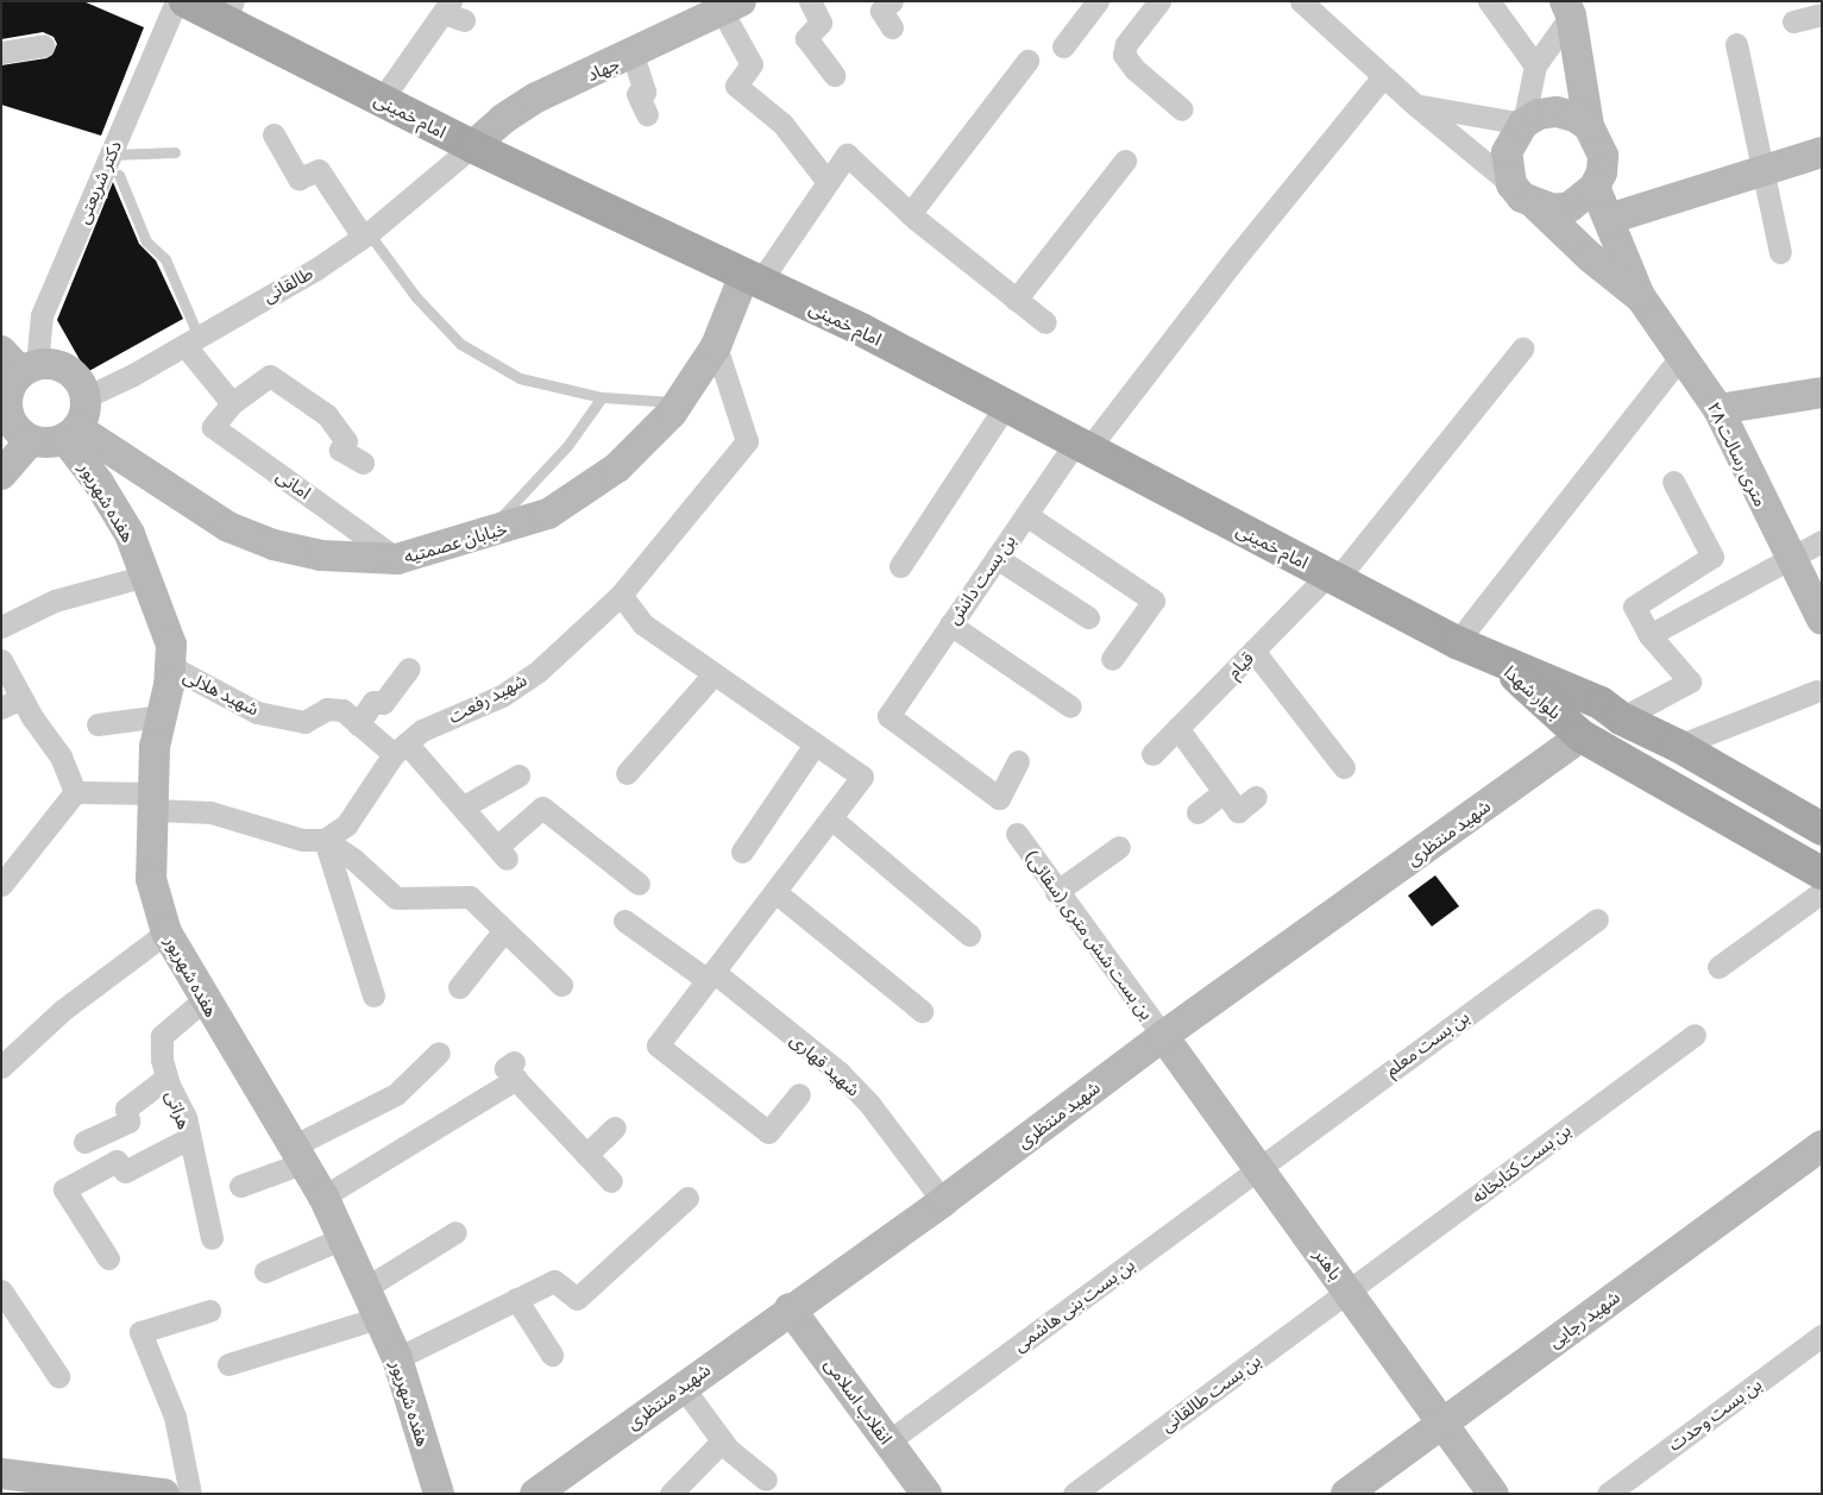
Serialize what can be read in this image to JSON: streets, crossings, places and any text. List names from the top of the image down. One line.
{"streets":{"main road":["امام خمینی","بلوار شهدا"],"street":["جهاد","دکتر شریعتی","طالقانی","۲۸ متری رسالت","امانی","هفده شهریور","خیابان عصمتیه","بن بست دانش","قیام","شهید هلالی","شهید رفعت","شهید منتظری","بن بست شش متری (سقائی)","بن بست معلم","شهید قهاری","هراتی","بن بست کتابخانه","باهنر","بن بست بنی هاشمی","شهید رجایی","بن بست طالقانی","انقلاب اسلامی","بن بست وحدت"]},"crossings":[["جهاد","امام خمینی"],["جهاد","طالقانی"],["امام خمینی","طالقانی"],["امام خمینی","خیابان عصمتیه"],["امام خمینی","بن بست دانش"],["امام خمینی","قیام"],["امام خمینی","بلوار شهدا"],["دکتر شریعتی","طالقانی"],["دکتر شریعتی","هفده شهریور"],["دکتر شریعتی","خیابان عصمتیه"],["طالقانی","هفده شهریور"],["طالقانی","خیابان عصمتیه"],["امانی","خیابان عصمتیه"],["هفده شهریور","خیابان عصمتیه"],["هفده شهریور","شهید هلالی"],["هفده شهریور","هراتی"],["خیابان عصمتیه","شهید رفعت"],["شهید هلالی","شهید رفعت"],["بلوار شهدا","شهید منتظری"],["شهید منتظری","بن بست شش متری (سقائی)"],["شهید منتظری","شهید قهاری"],["شهید منتظری","باهنر"],["شهید منتظری","انقلاب اسلامی"],["بن بست شش متری (سقائی)","باهنر"],["بن بست معلم","باهنر"],["بن بست معلم","بن بست بنی هاشمی"],["بن بست کتابخانه","باهنر"],["بن بست کتابخانه","بن بست طالقانی"],["باهنر","بن بست بنی هاشمی"],["باهنر","شهید رجایی"],["باهنر","بن بست طالقانی"],["بن بست بنی هاشمی","انقلاب اسلامی"]]}
